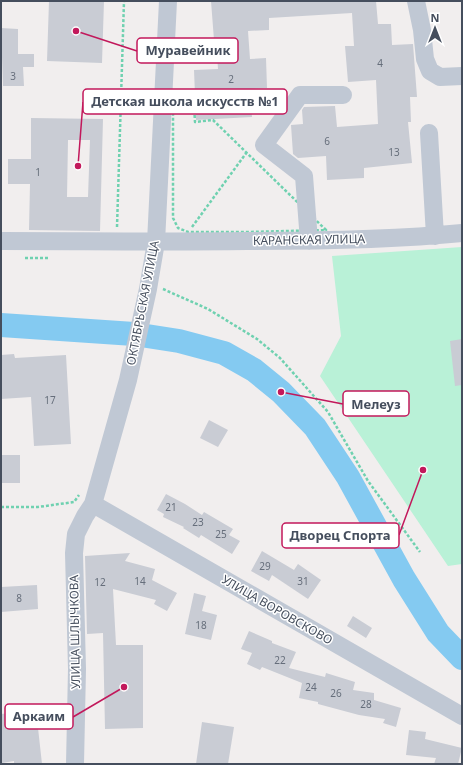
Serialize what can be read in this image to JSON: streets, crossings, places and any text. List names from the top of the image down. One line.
{"streets":{"street":["КАРАНСКАЯ УЛИЦА","ОКТЯБРЬСКАЯ УЛИЦА","УЛИЦА ВОРОВСКОВО","УЛИЦА ШЛЫЧКОВА"]},"crossings":[["КАРАНСКАЯ УЛИЦА","ОКТЯБРЬСКАЯ УЛИЦА"],["ОКТЯБРЬСКАЯ УЛИЦА","УЛИЦА ВОРОВСКОВО"],["ОКТЯБРЬСКАЯ УЛИЦА","УЛИЦА ШЛЫЧКОВА"],["УЛИЦА ВОРОВСКОВО","УЛИЦА ШЛЫЧКОВА"]],"places":["Муравейник","Детская школа искусств №1","Мелеуз","Дворец Спорта","Аркаим"],"house_numbers":["4","3","2","6","13","1","17","21","23","25","29","14","31","12","8","18","22","24","26","28"],"north":"top"}
